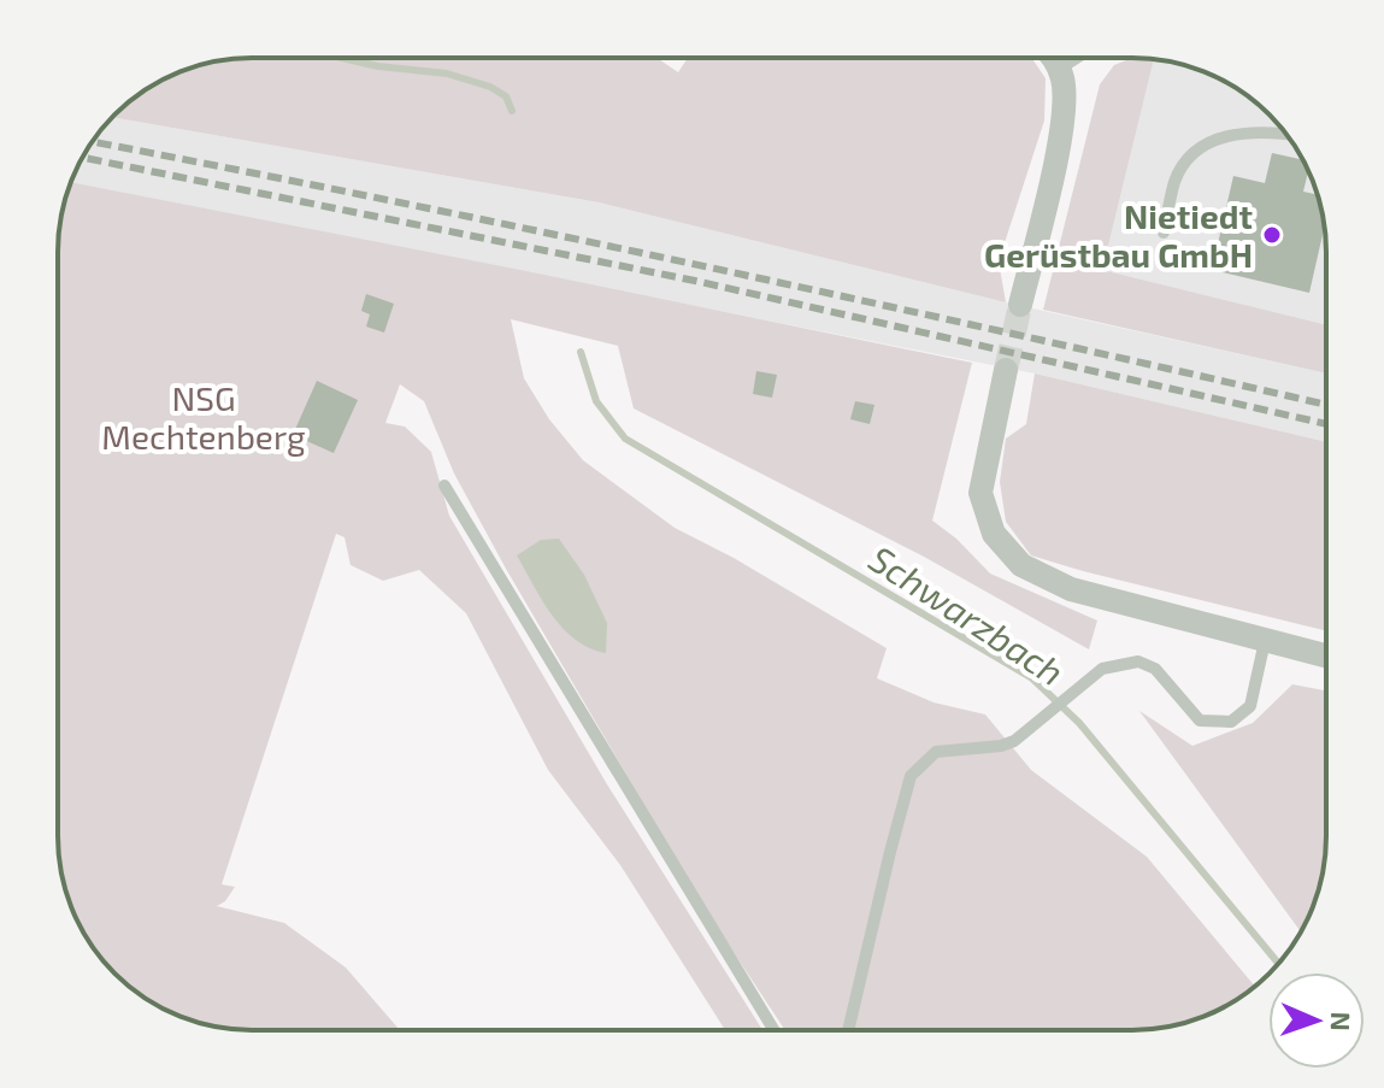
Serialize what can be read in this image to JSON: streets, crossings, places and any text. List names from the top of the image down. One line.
{"water":["Schwarzbach"],"parks":["NSG Mechtenberg"],"places":["Nietiedt Gerüstbau GmbH"],"north":"right"}
